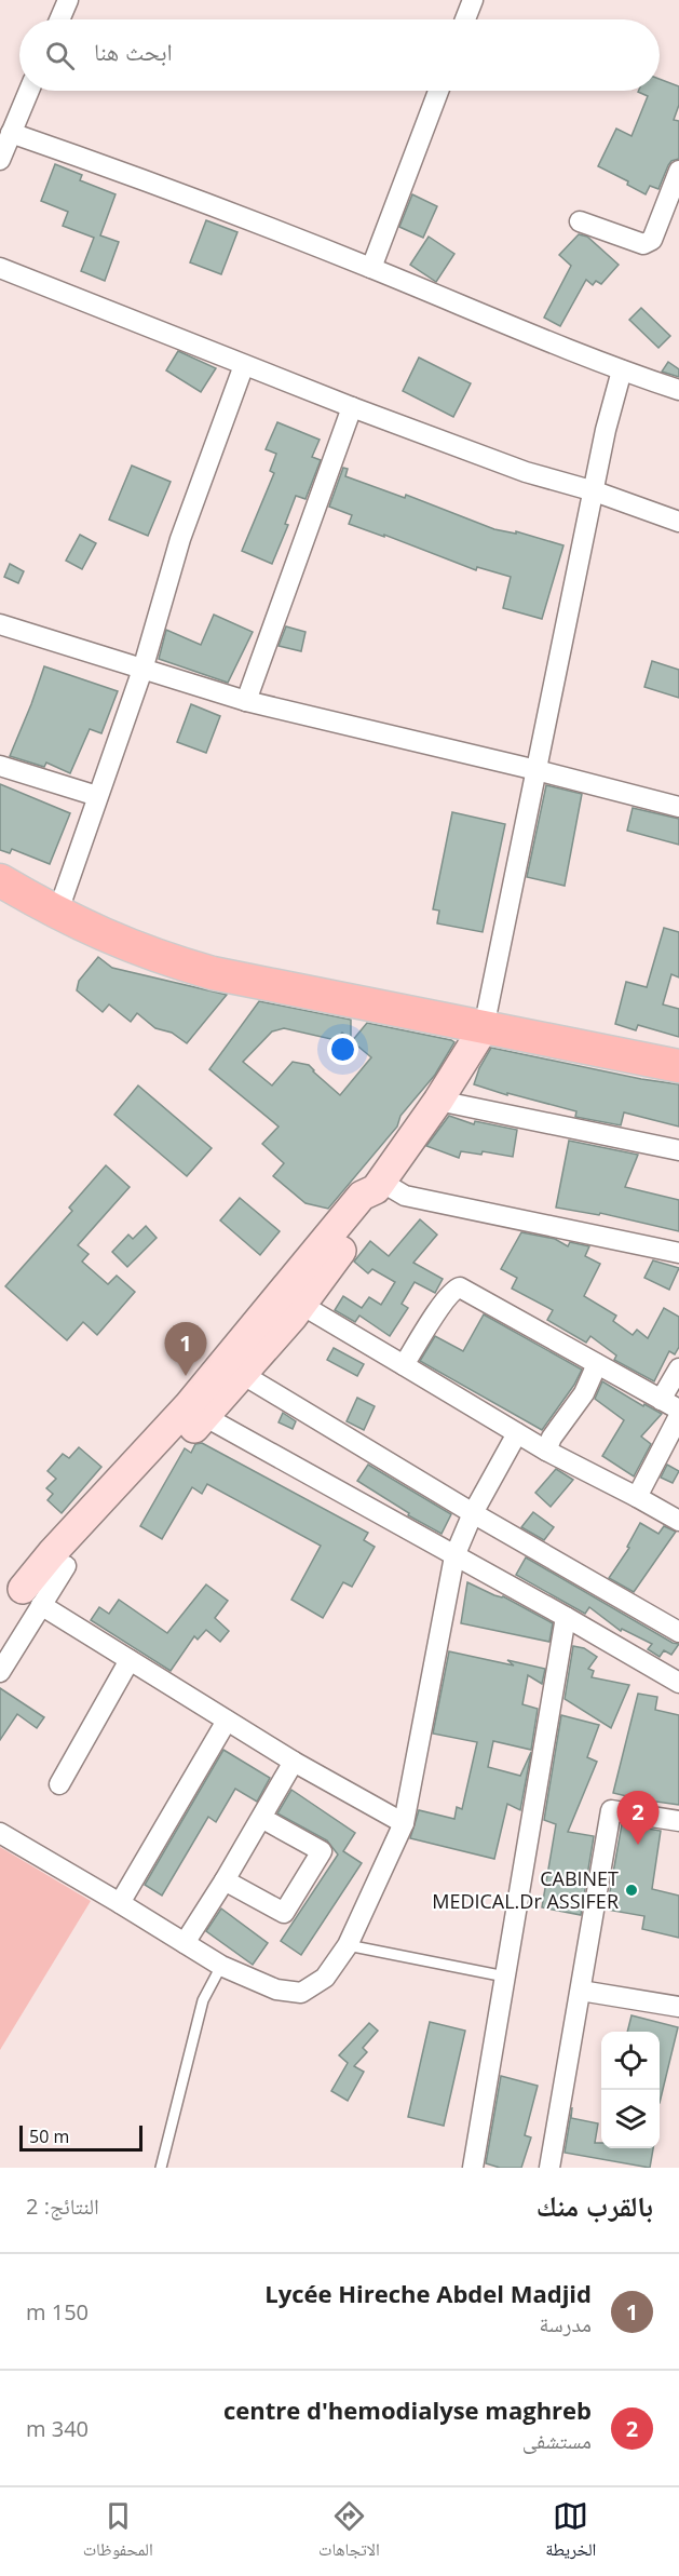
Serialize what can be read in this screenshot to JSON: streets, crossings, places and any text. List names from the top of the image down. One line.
{"places":["CABINET MEDICAL.Dr ASSIFER"],"scale_bar":"50 m","page":{"search":"ابحث هنا","pins":["1","2"],"scale":"50 m","heading":["بالقرب منك","النتائج: 2"],"list":[{"mark":"1","name":"Lycée Hireche Abdel Madjid","note":"مدرسة","value":"150 m"},{"mark":"2","name":"centre d'hemodialyse maghreb","note":"مستشفى","value":"340 m"}],"nav":["الخريطة","الاتجاهات","المحفوظات"]}}
